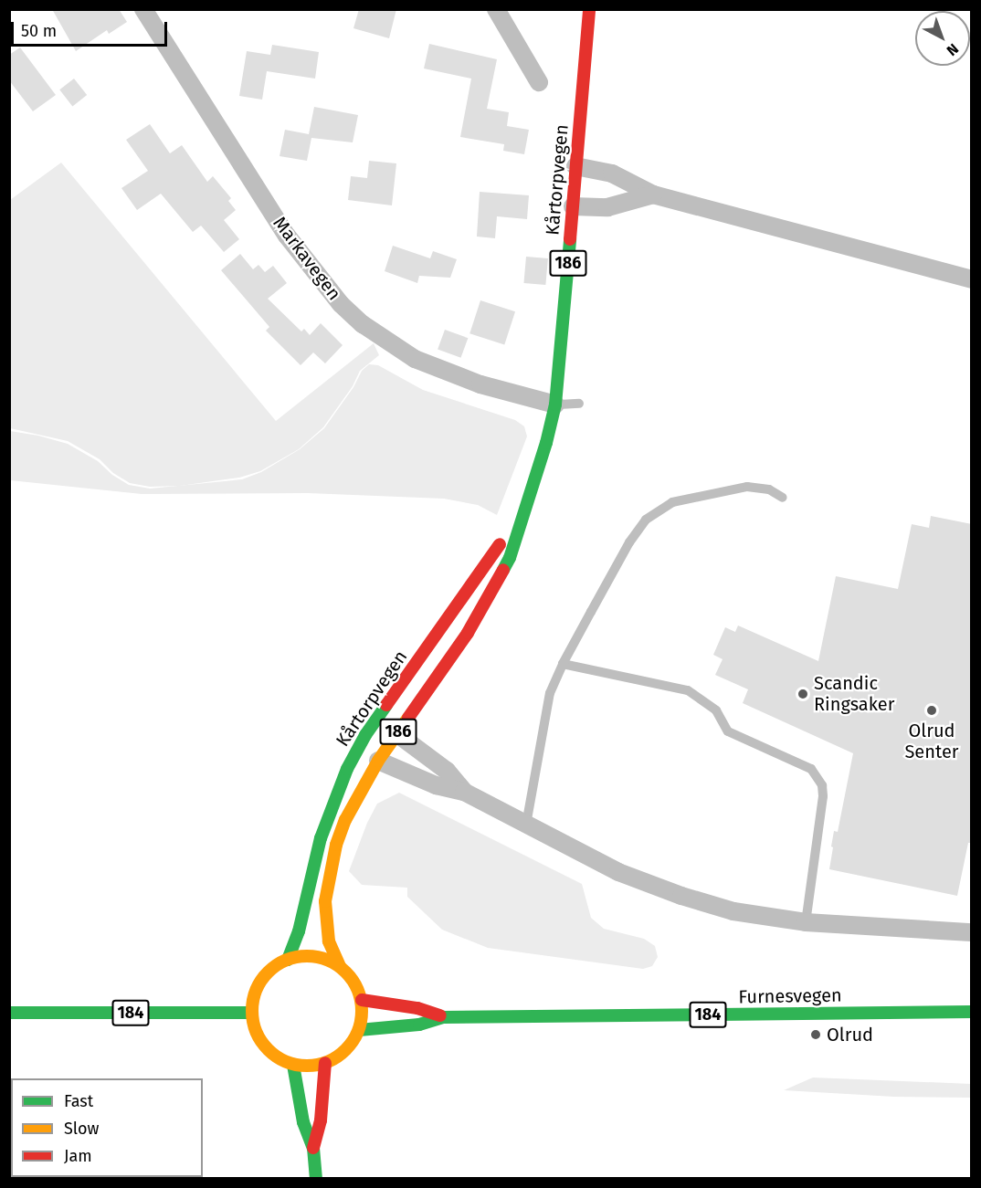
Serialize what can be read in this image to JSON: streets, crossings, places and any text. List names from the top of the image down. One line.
{"streets":{"main road":["Kårtorpvegen","186","Furnesvegen","184"],"street":["Markavegen"]},"crossings":[["Kårtorpvegen","Markavegen"],["Kårtorpvegen","Furnesvegen"],["Kårtorpvegen","184"],["Furnesvegen","184"]],"places":["Scandic Ringsaker","Olrud Senter","Olrud"],"legend":["Fast","Slow","Jam"],"scale_bar":"50 m","north":"bottom right"}
